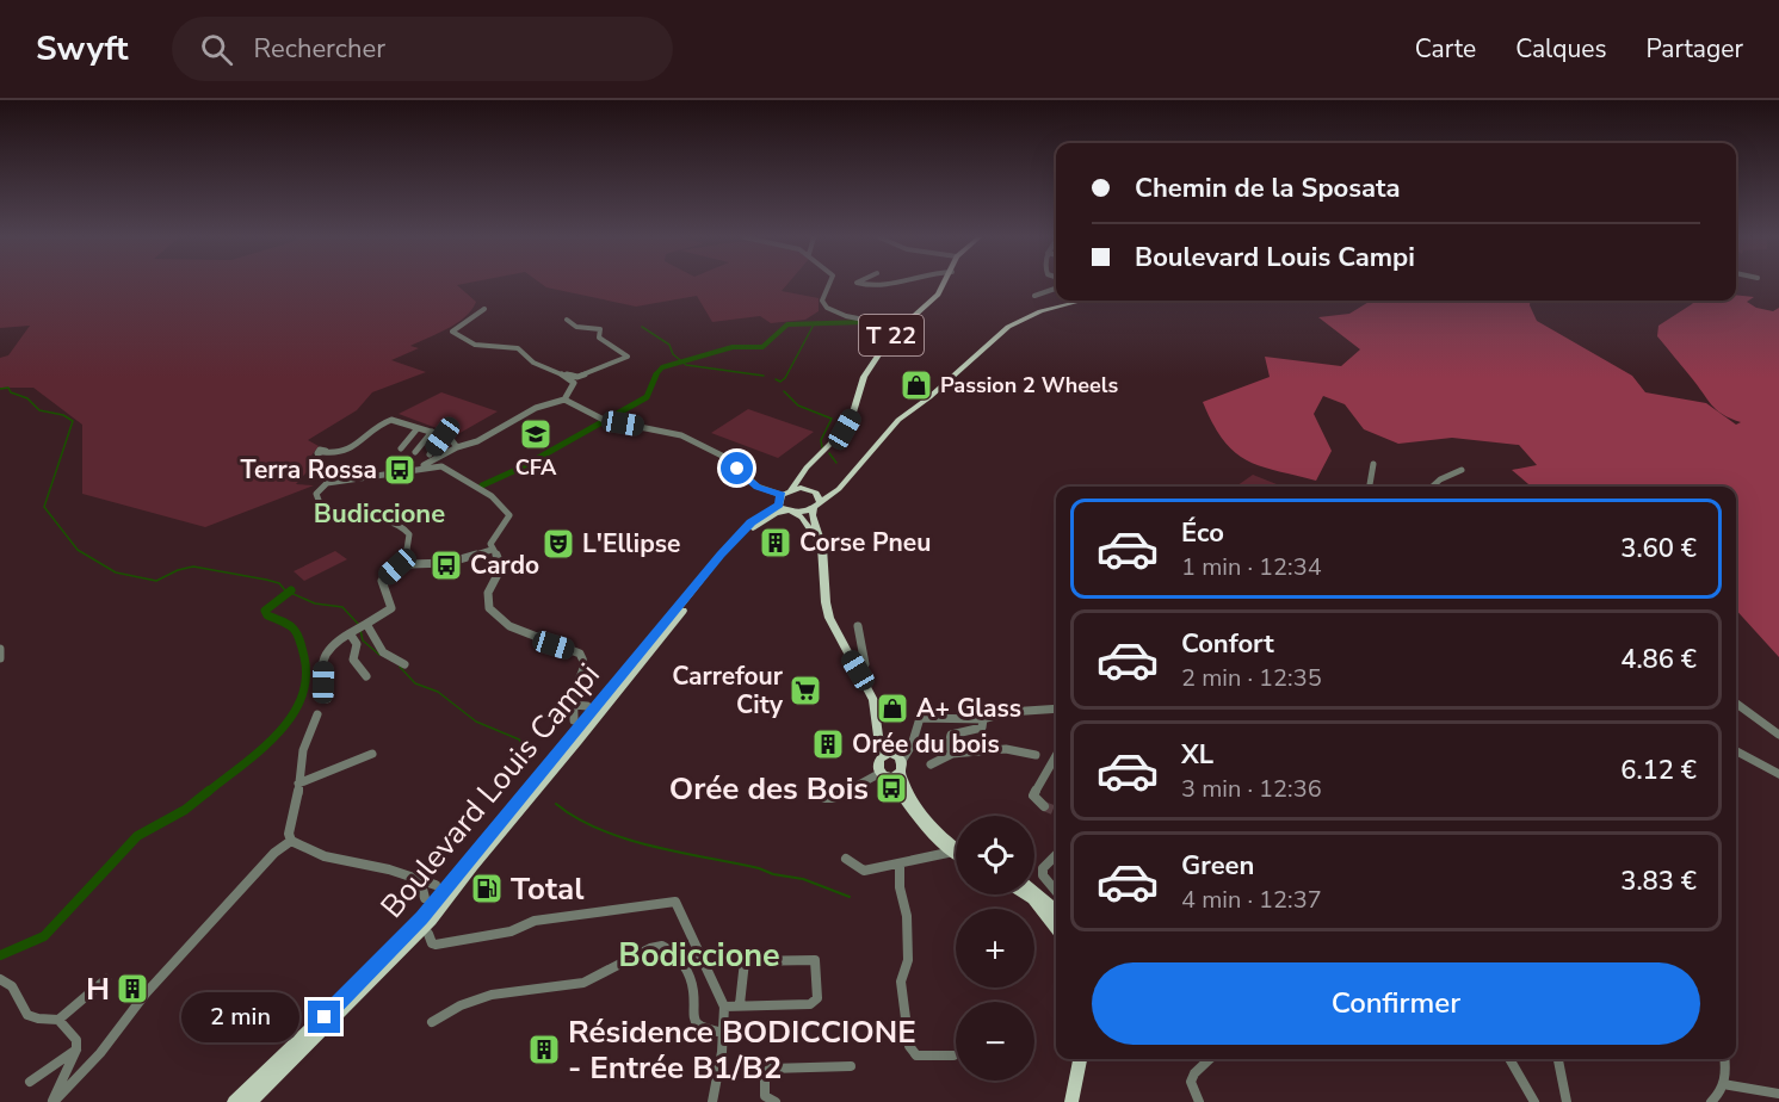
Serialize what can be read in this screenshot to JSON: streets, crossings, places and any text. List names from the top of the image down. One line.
{"streets":{"main road":["T 22","Boulevard Louis Campi"]},"districts":["Budiccione","Bodiccione"],"places":{"shop":["Passion 2 Wheels","A+ Glass"],"school or university":["CFA"],"bus stop":["Terra Rossa","Cardo","Orée des Bois"],"building":["Corse Pneu","Orée du bois","H","Résidence BODICCIONE - Entrée B1/B2"],"theatre":["L'Ellipse"],"supermarket":["Carrefour City"],"fuel station":["Total"]},"page":{"header":"Swyft","search":"Rechercher","nav":["Carte","Calques","Partager"],"banner":["Chemin de la Sposata","Boulevard Louis Campi"],"list":[{"name":"Éco","note":"1 min · 12:34","value":"3.60 €"},{"name":"Confort","note":"2 min · 12:35","value":"4.86 €"},{"name":"XL","note":"3 min · 12:36","value":"6.12 €"},{"name":"Green","note":"4 min · 12:37","value":"3.83 €"}],"map_buttons":["+","−"],"buttons":"Confirmer","bubble":"2 min"}}
